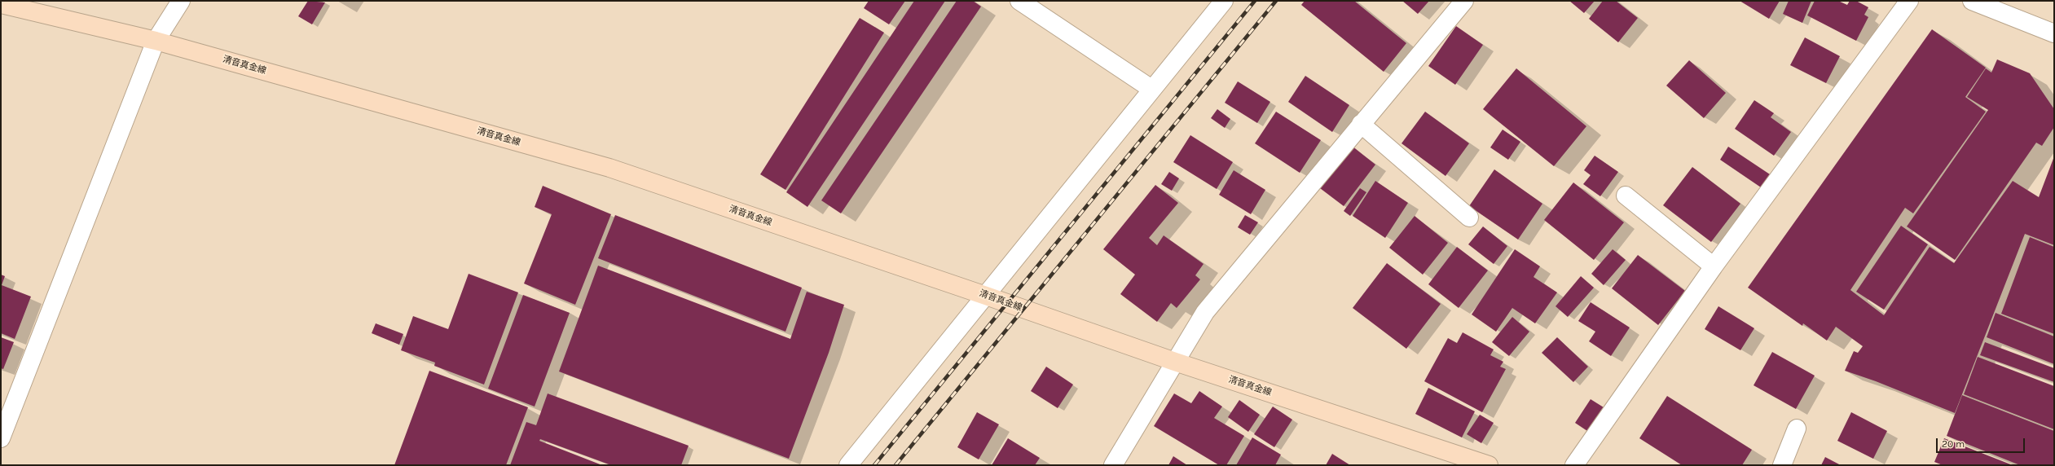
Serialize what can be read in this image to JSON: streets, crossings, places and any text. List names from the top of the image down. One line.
{"streets":{"main road":["清音真金線"]},"scale_bar":"20 m"}
